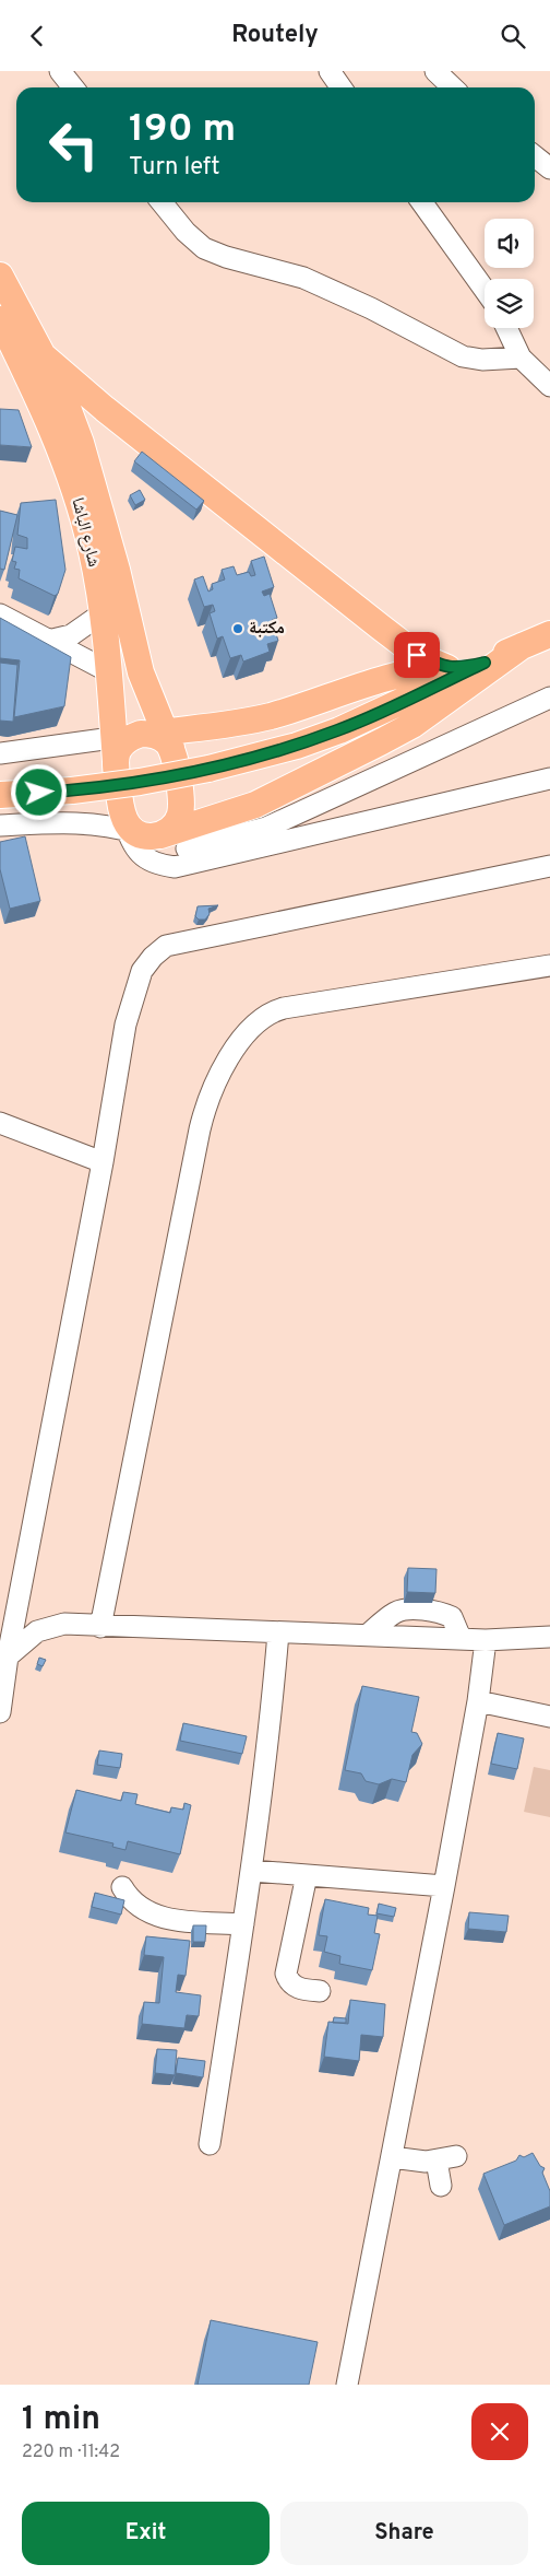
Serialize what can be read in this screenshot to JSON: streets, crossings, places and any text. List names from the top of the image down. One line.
{"streets":{"main road":["شارع الباشا"]},"places":["مكتبة"],"page":{"header":"Routely","turn":["190 m","Turn left"],"heading":["1 min","220 m · 11:42"],"buttons":["Exit","Share"]}}
